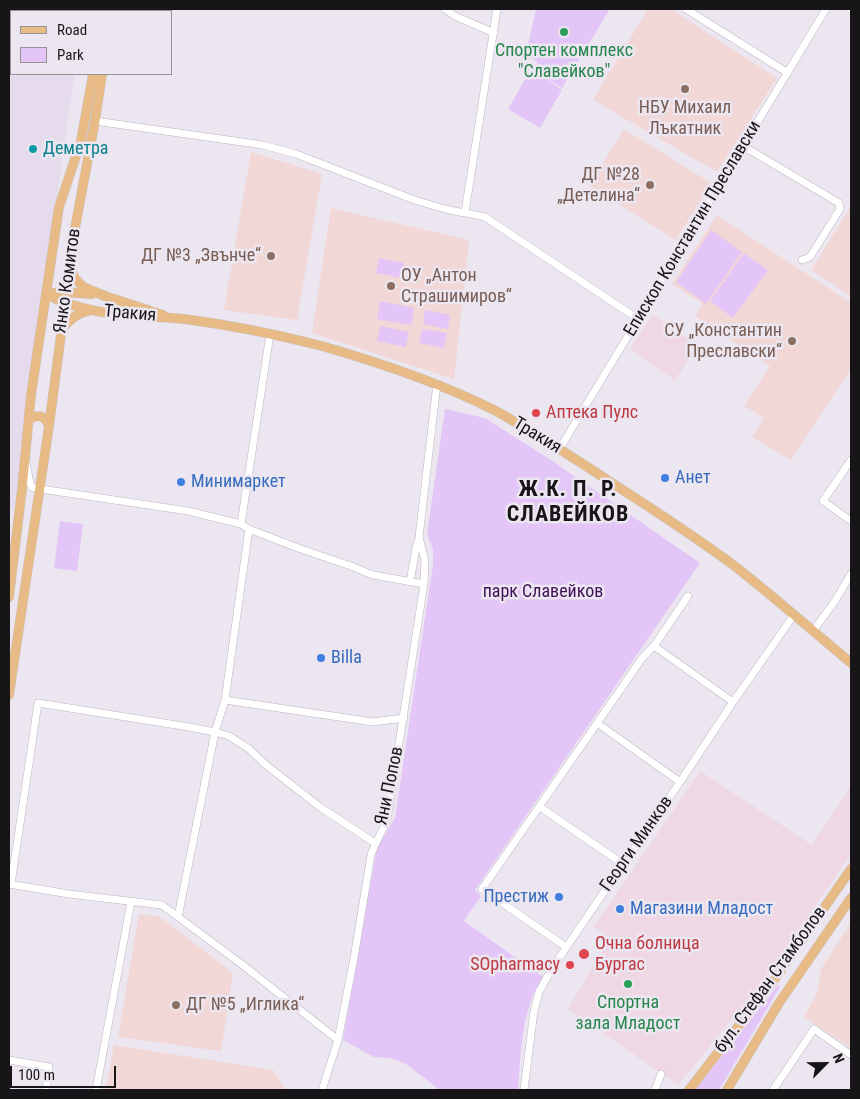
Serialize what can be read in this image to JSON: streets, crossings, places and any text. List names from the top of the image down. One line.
{"streets":{"main road":["Янко Комитов","Тракия","бул. Стефан Стамболов"],"street":["Епископ Константин Преславски","Яни Попов","Георги Минков"]},"crossings":[["Епископ Константин Преславски","Тракия"],["Янко Комитов","Тракия"],["Тракия","Яни Попов"],["Тракия","Георги Минков"]],"districts":["Ж.К. П. Р. СЛАВЕЙКОВ"],"parks":["парк Славейков"],"places":["Спортен комплекс \"Славейков\"","НБУ Михаил Лъкатник","Деметра","ДГ №28 „Детелина“","ДГ №3 „Звънче“","ОУ „Антон Страшимиров“","СУ „Константин Преславски“","Аптека Пулс","Анет","Минимаркет","Billa","Престиж","Магазини Mладост","Oчна болница Бургас","SOpharmacy","Спортна зала Младост","ДГ №5 „Иглика“"],"legend":["Road","Park"],"scale_bar":"100 m","north":"top right"}
